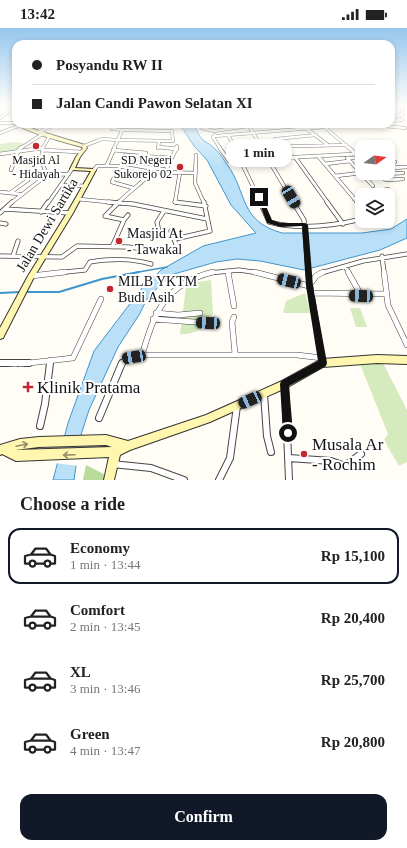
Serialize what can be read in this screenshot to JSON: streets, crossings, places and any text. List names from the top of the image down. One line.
{"streets":{"street":["Jalan Dewi Sartika"]},"places":{"other":["Masjid Al - Hidayah","SD Negeri Sukorejo 02","Masjid At - Tawakal","MILB YKTM Budi Asih","Musala Ar - Rochim"],"health":["Klinik Pratama"]},"north":"right","page":{"status":"13:42","banner":["Posyandu RW II","Jalan Candi Pawon Selatan XI"],"bubble":"1 min","heading":"Choose a ride","list":[{"name":"Economy","note":"1 min · 13:44","value":"Rp 15,100"},{"name":"Comfort","note":"2 min · 13:45","value":"Rp 20,400"},{"name":"XL","note":"3 min · 13:46","value":"Rp 25,700"},{"name":"Green","note":"4 min · 13:47","value":"Rp 20,800"}],"buttons":"Confirm"}}
